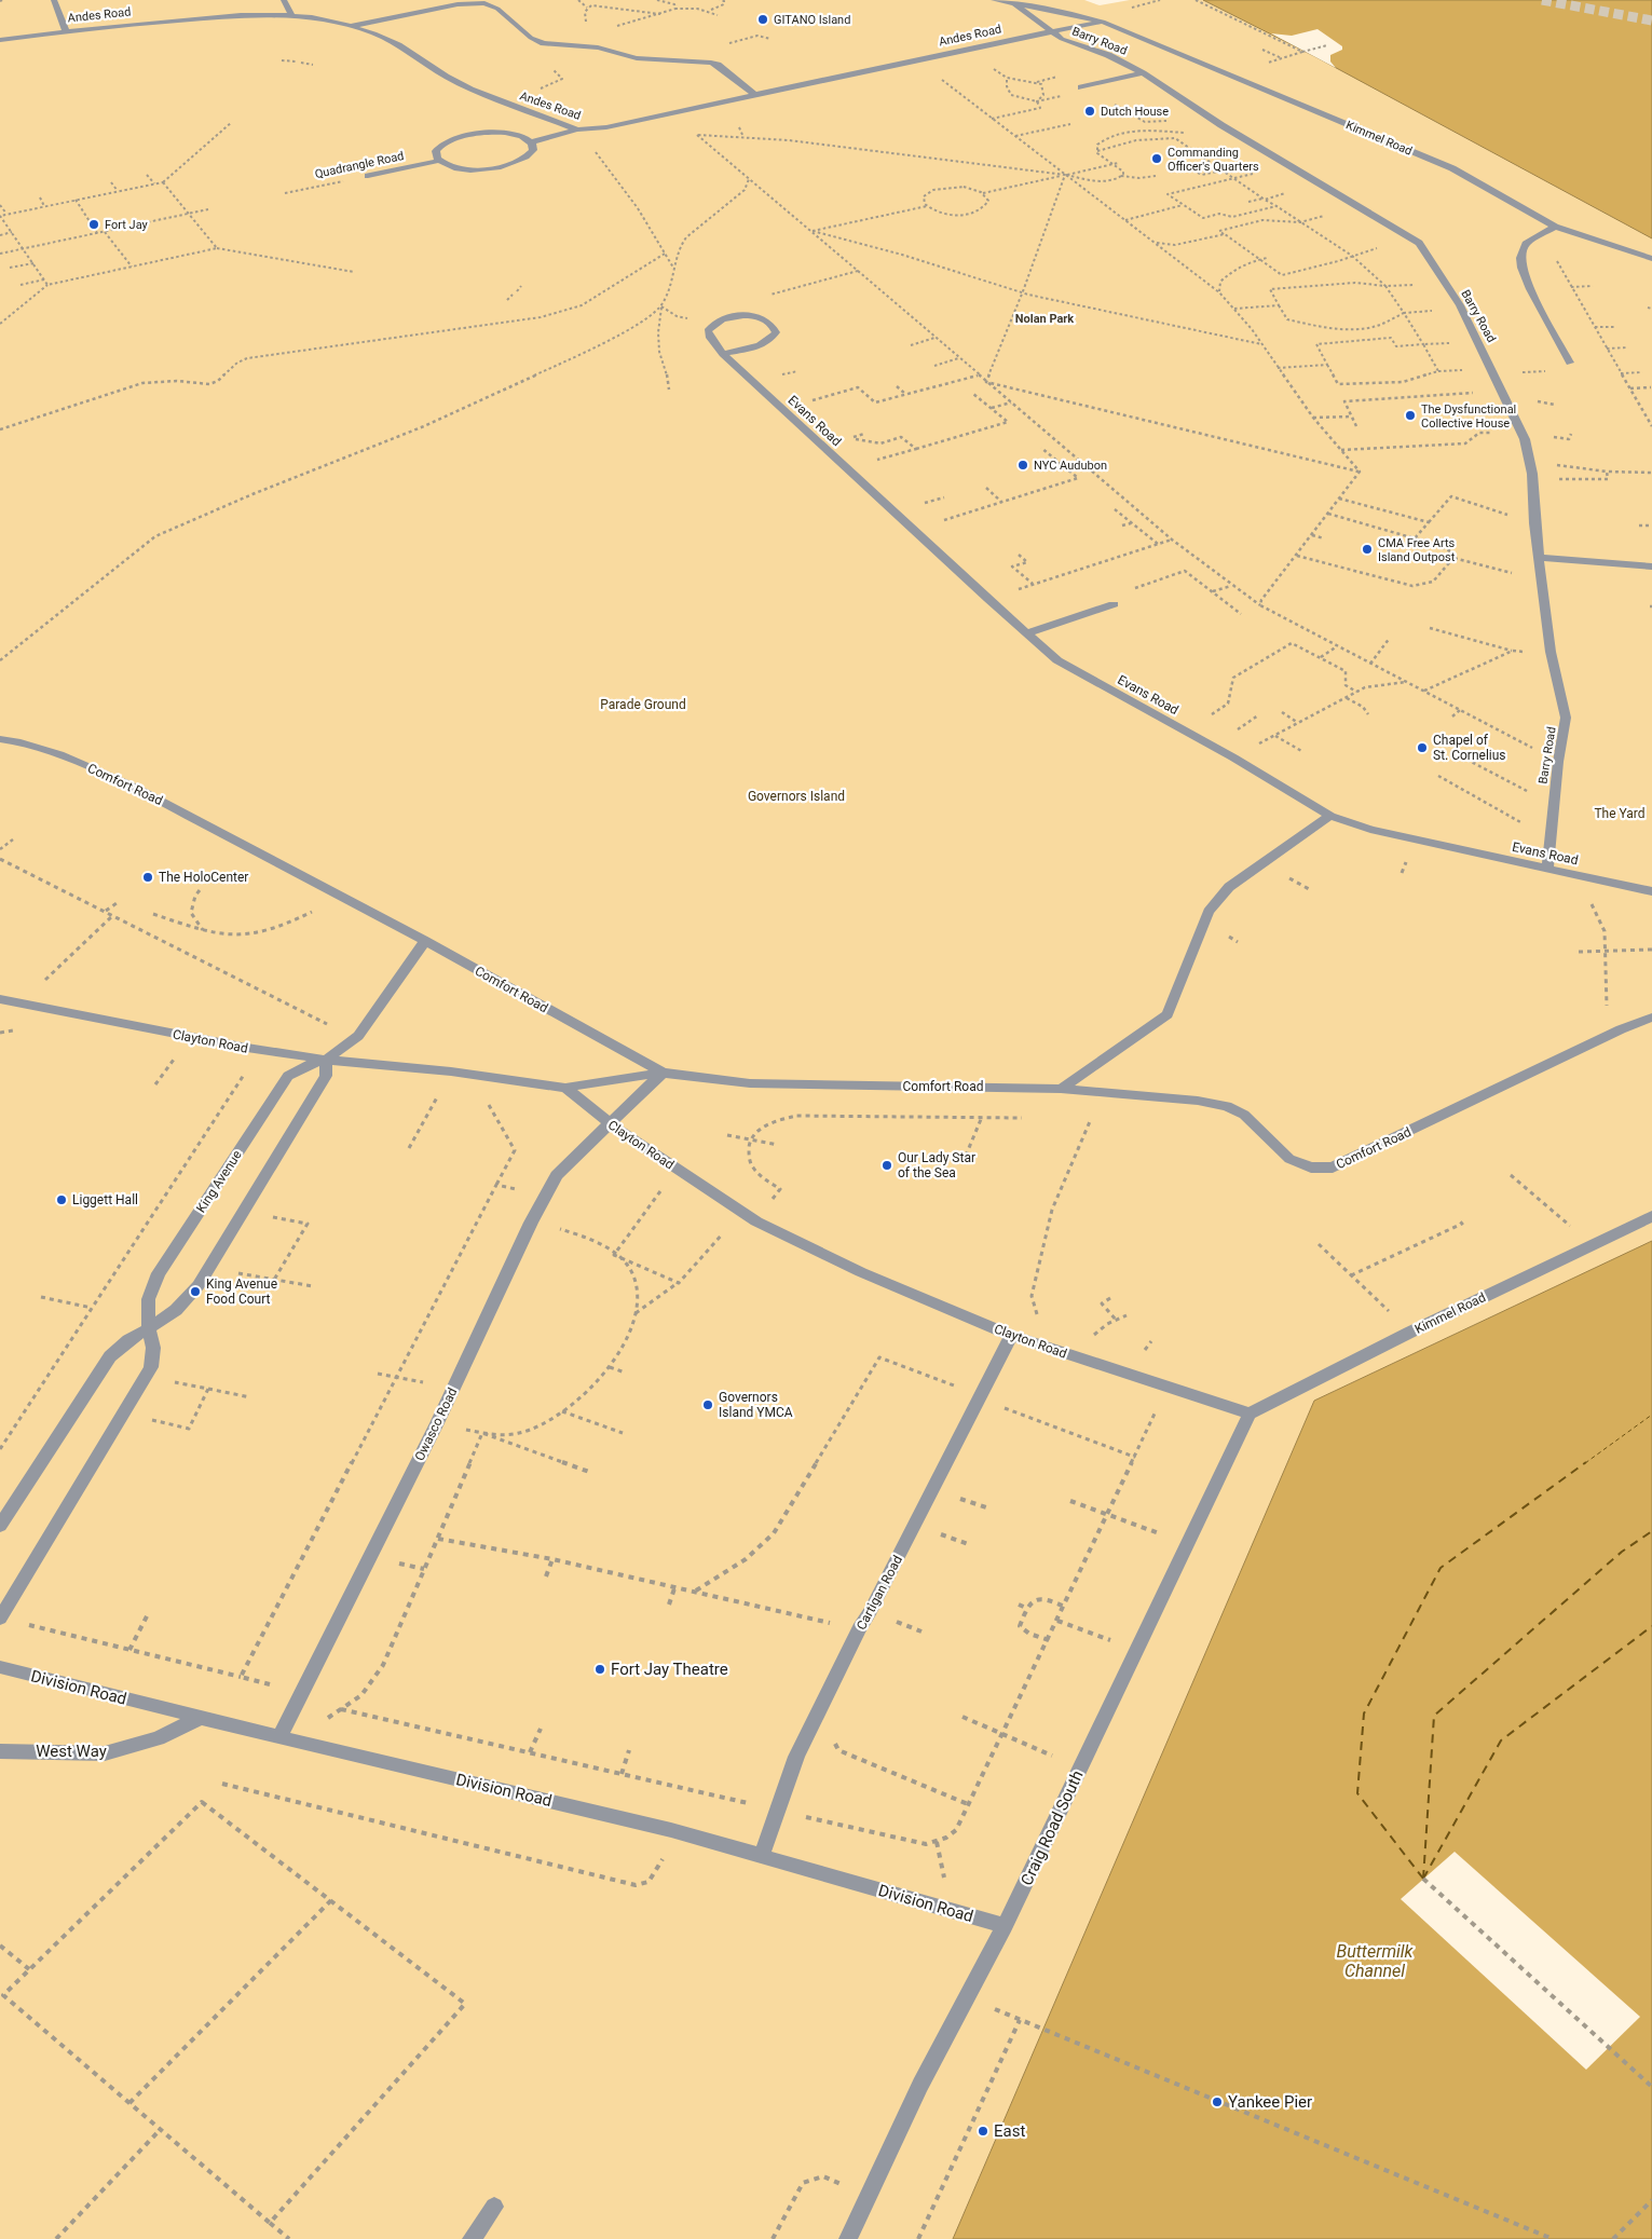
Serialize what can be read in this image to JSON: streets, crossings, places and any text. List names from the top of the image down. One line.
{"streets":{"street":["Andes Road","Barry Road","Kimmel Road","Quadrangle Road","Evans Road","Comfort Road","Clayton Road","King Avenue","Owasco Road","Cartigan Road","Division Road","West Way","Craig Road South"]},"crossings":[["Andes Road","Barry Road"],["Andes Road","Kimmel Road"],["Barry Road","Kimmel Road"],["Barry Road","Evans Road"],["Kimmel Road","Clayton Road"],["Kimmel Road","Craig Road South"],["Comfort Road","King Avenue"],["Comfort Road","Owasco Road"],["Clayton Road","King Avenue"],["Clayton Road","Owasco Road"],["Clayton Road","Cartigan Road"],["Clayton Road","Craig Road South"],["Owasco Road","Division Road"],["Cartigan Road","Division Road"],["Division Road","West Way"],["Division Road","Craig Road South"]],"districts":["Nolan Park"],"water":["Buttermilk Channel"],"parks":["Parade Ground","Governors Island","The Yard"],"places":["GITANO Island","Dutch House","Commanding Officer's Quarters","Fort Jay","The Dysfunctional Collective House","NYC Audubon","CMA Free Arts Island Outpost","Chapel of St. Cornelius","The HoloCenter","Our Lady Star of the Sea","Liggett Hall","King Avenue Food Court","Governors Island YMCA","Fort Jay Theatre","Yankee Pier","East"]}
